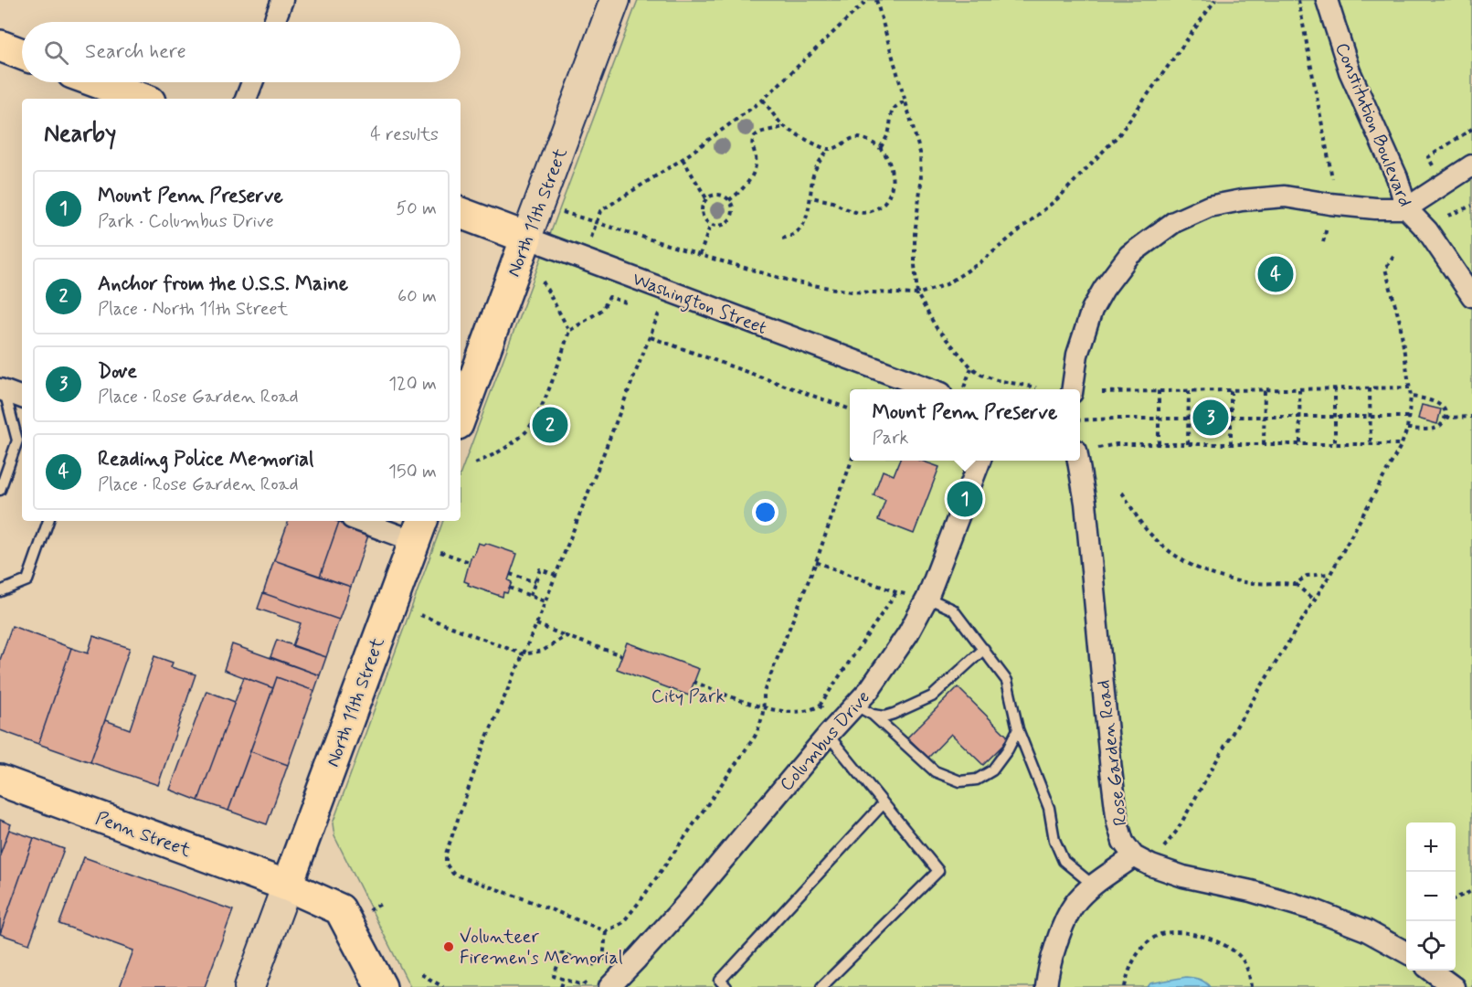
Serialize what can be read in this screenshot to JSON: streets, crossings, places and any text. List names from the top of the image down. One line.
{"streets":{"main road":["North 11th Street","Washington Street","Penn Street"],"street":["Constitution Boulevard","Columbus Drive","Rose Garden Road"]},"crossings":[["North 11th Street","Washington Street"],["North 11th Street","Penn Street"]],"parks":["City Park"],"places":["Volunteer Firemen's Memorial"],"page":{"search":"Search here","heading":["Nearby","4 results"],"list":[{"mark":"1","name":"Mount Penn Preserve","note":"Park · Columbus Drive","value":"50 m"},{"mark":"2","name":"Anchor from the U.S.S. Maine","note":"Place · North 11th Street","value":"60 m"},{"mark":"3","name":"Dove","note":"Place · Rose Garden Road","value":"120 m"},{"mark":"4","name":"Reading Police Memorial","note":"Place · Rose Garden Road","value":"150 m"}],"pins":["4","3","2","1"],"popup":["Mount Penn Preserve","Park"],"map_buttons":["+","−"]}}
